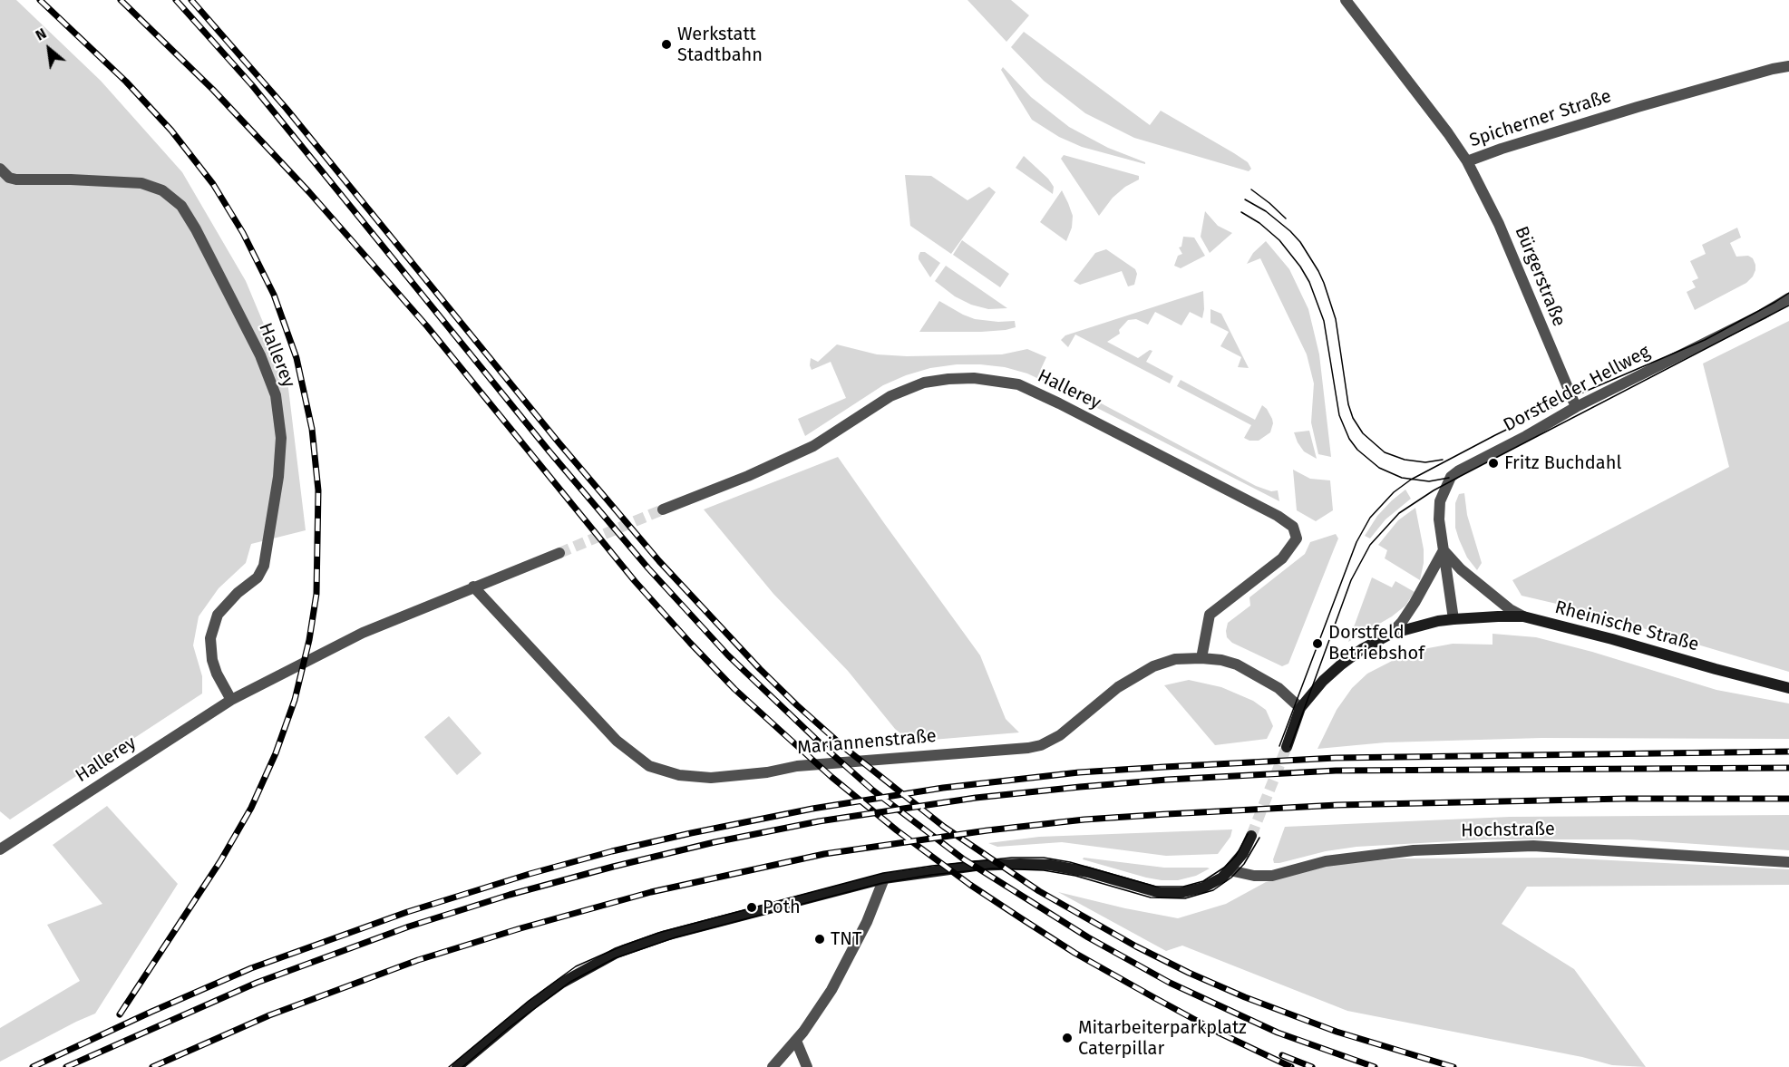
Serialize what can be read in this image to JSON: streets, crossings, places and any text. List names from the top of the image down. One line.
{"streets":{"main road":["Rheinische Straße"],"street":["Spicherner Straße","Bürgerstraße","Hallerey","Dorstfelder Hellweg","Mariannenstraße","Hochstraße"]},"crossings":[["Spicherner Straße","Bürgerstraße"],["Bürgerstraße","Dorstfelder Hellweg"],["Hallerey","Mariannenstraße"],["Dorstfelder Hellweg","Rheinische Straße"]],"places":["Werkstatt Stadtbahn","Fritz Buchdahl","Dorstfeld Betriebshof","Poth","TNT","Mitarbeiterparkplatz Caterpillar"],"north":"top left"}
